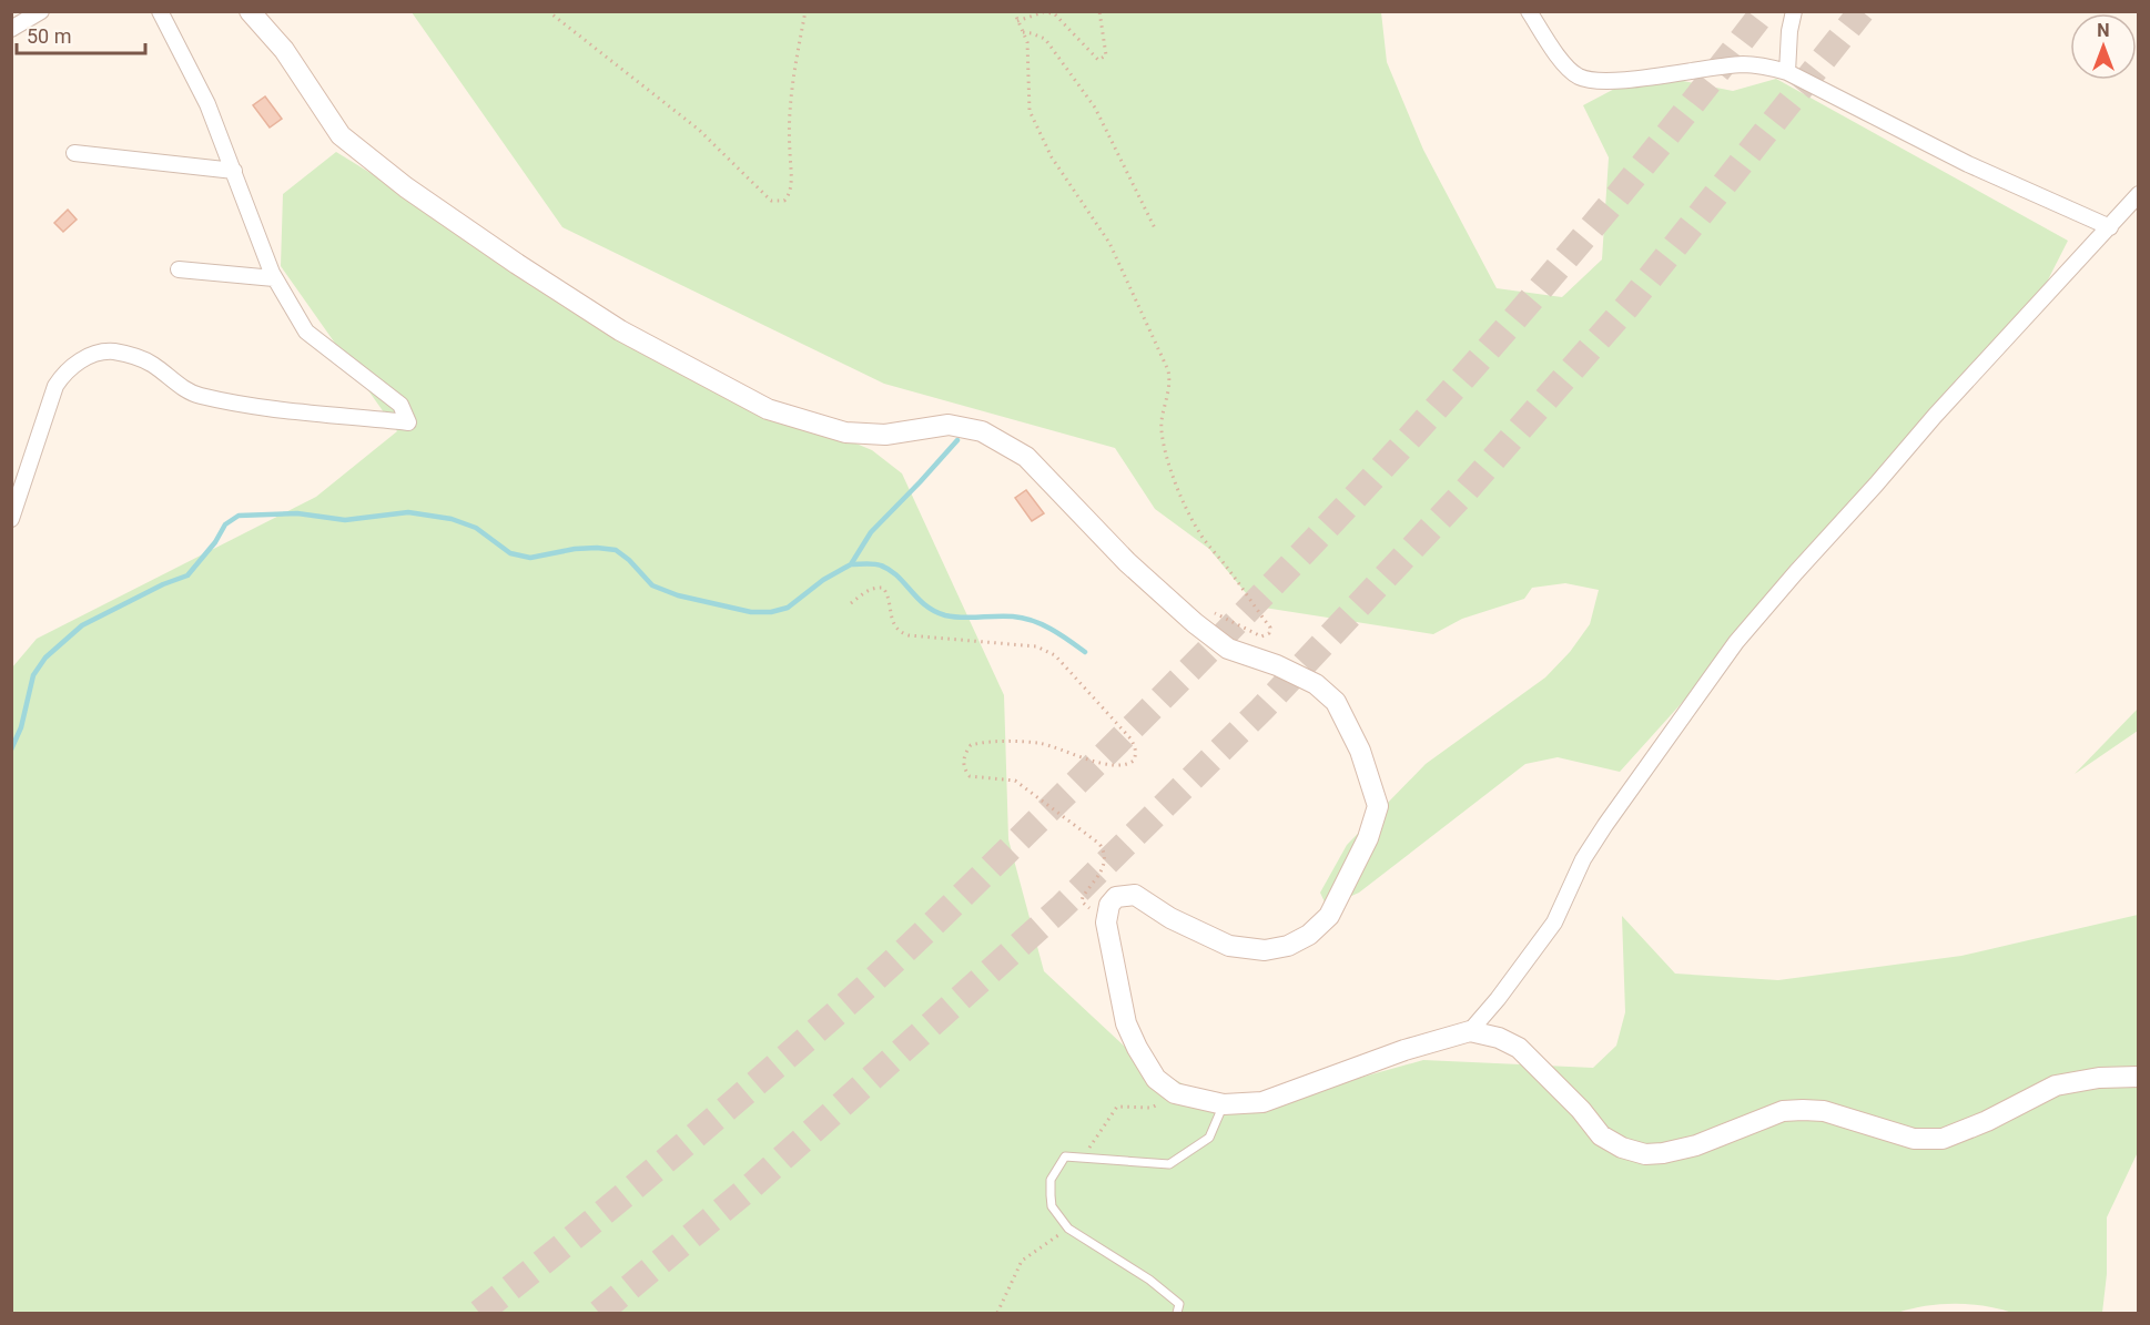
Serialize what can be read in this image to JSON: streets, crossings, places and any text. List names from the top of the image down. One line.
{"scale_bar":"50 m","north":"top"}
